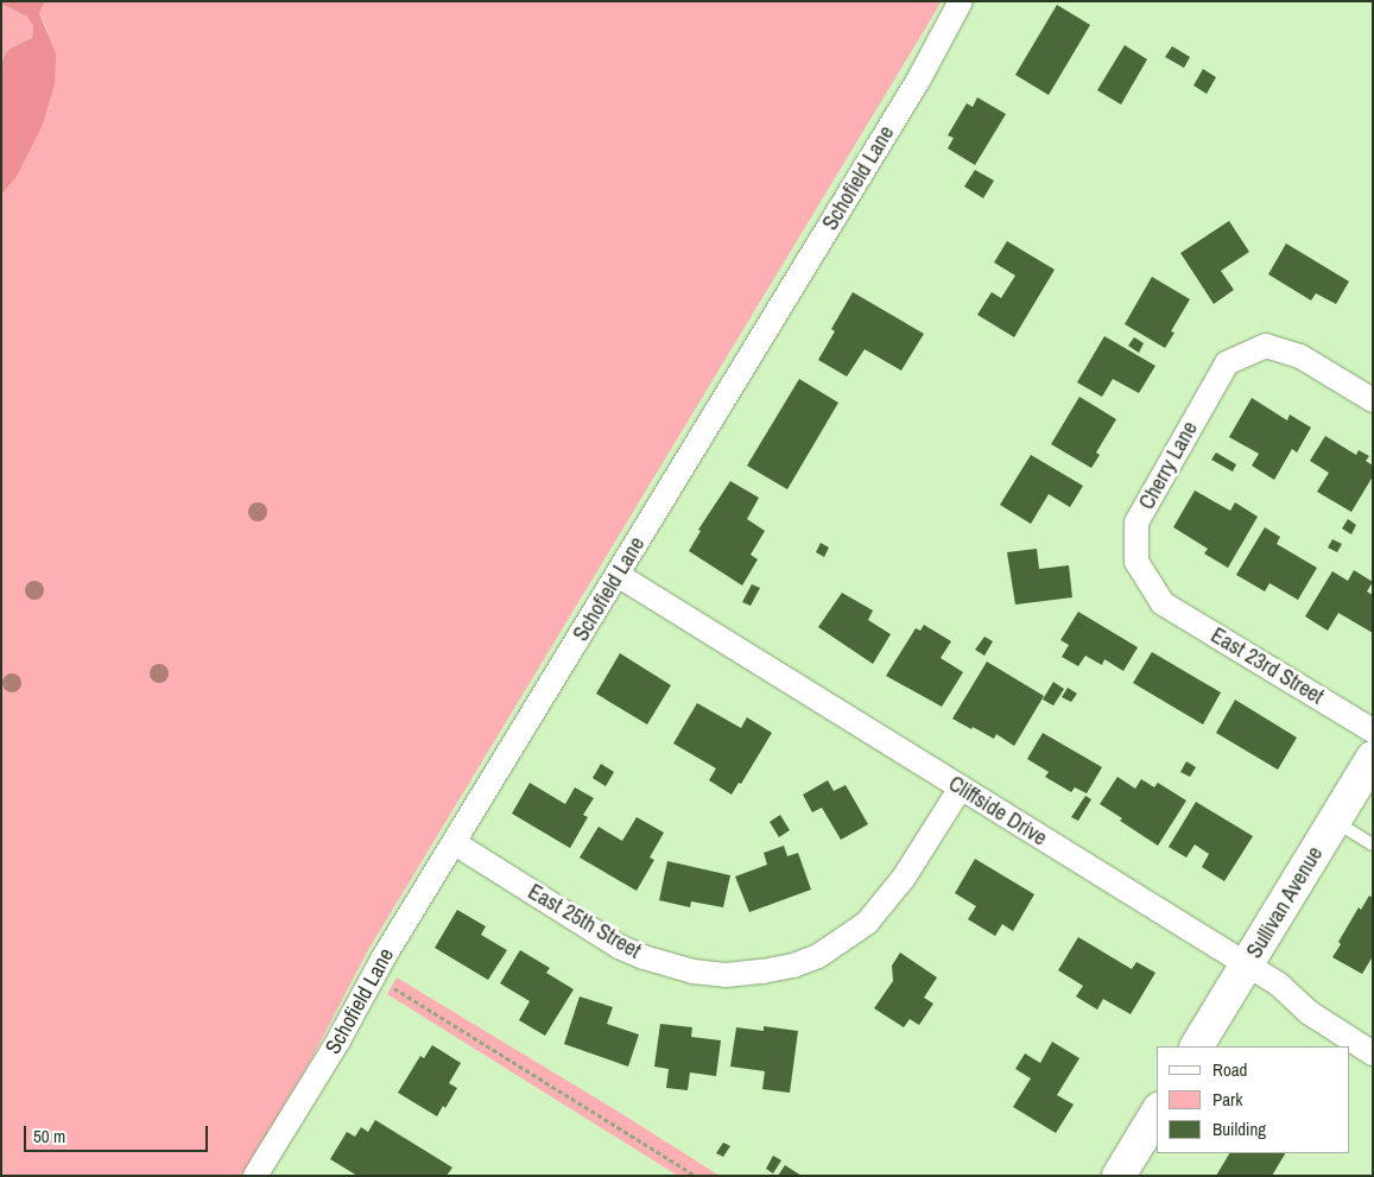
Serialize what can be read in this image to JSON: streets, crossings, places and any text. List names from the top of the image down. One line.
{"streets":{"main road":["Sullivan Avenue"],"street":["Schofield Lane","Cherry Lane","East 23rd Street","Cliffside Drive","East 25th Street"]},"crossings":[["Schofield Lane","Cliffside Drive"],["Schofield Lane","East 25th Street"],["Cherry Lane","East 23rd Street"],["Cliffside Drive","Sullivan Avenue"],["Cliffside Drive","East 25th Street"]],"legend":["Road","Park","Building"],"scale_bar":"50 m"}
